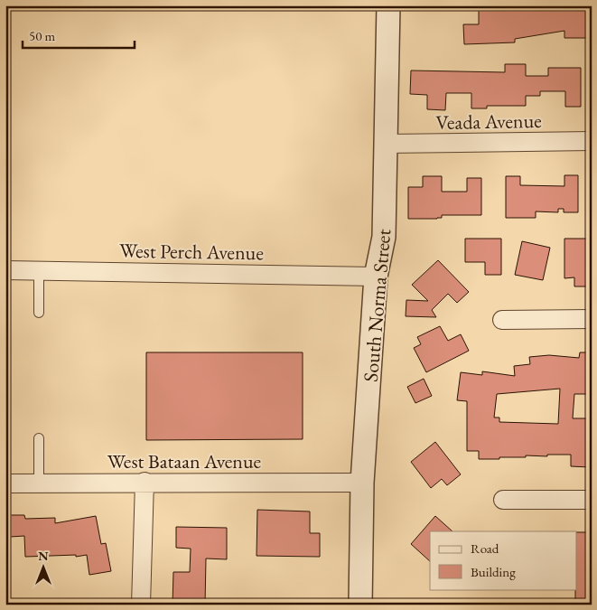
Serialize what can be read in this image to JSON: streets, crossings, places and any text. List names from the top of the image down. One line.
{"streets":{"street":["Veada Avenue","West Perch Avenue","South Norma Street","West Bataan Avenue"]},"crossings":[["Veada Avenue","South Norma Street"],["West Perch Avenue","South Norma Street"],["South Norma Street","West Bataan Avenue"]],"legend":["Road","Building"],"scale_bar":"50 m","north":"top"}
